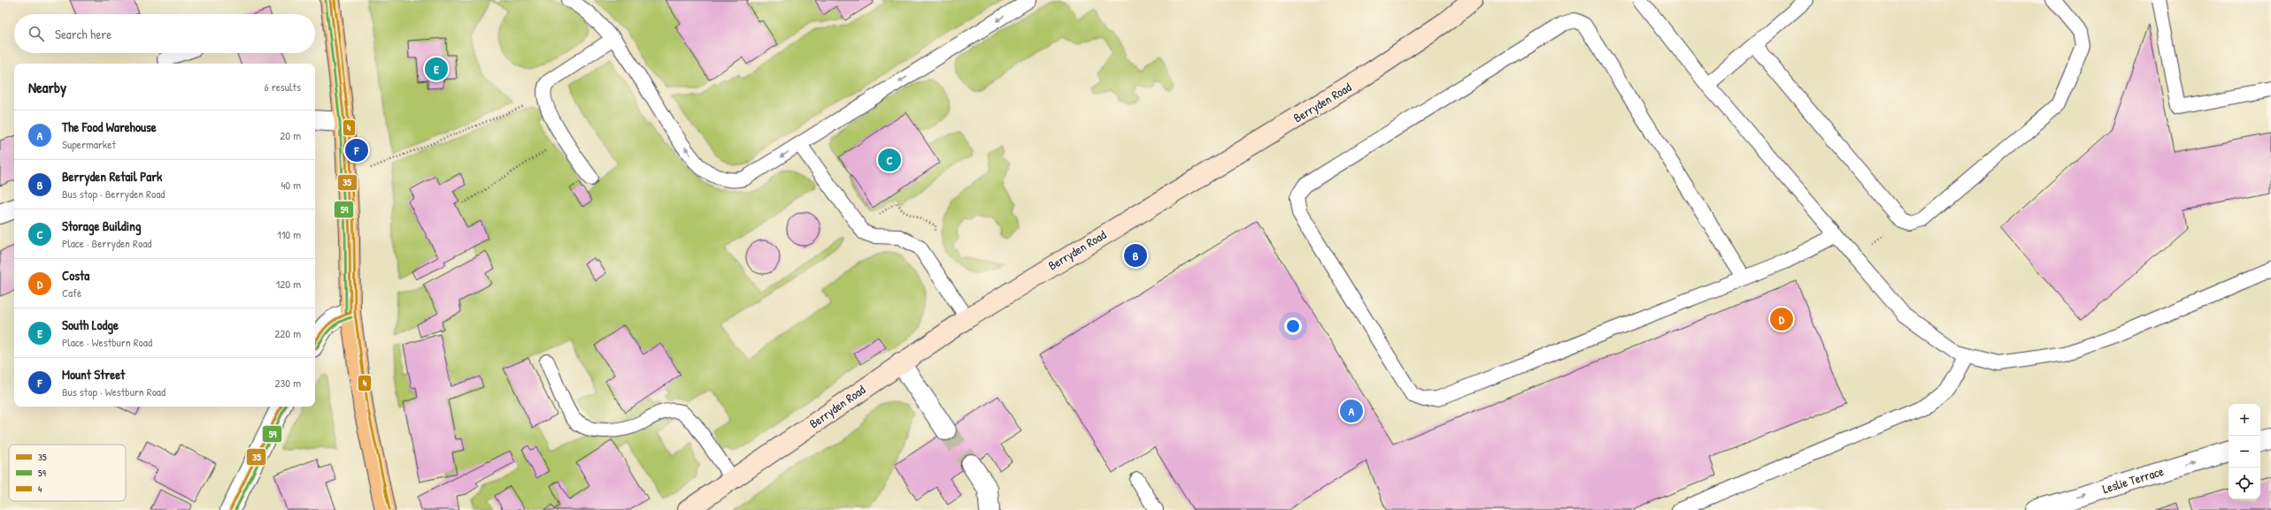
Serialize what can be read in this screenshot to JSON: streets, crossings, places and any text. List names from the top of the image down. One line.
{"streets":{"main road":["Berryden Road"],"street":["Leslie Terrace"]},"one_way":["Leslie Terrace"],"lines":["transit line 35","transit line 4","transit line 59"],"legend":["35","59","4"],"page":{"search":"Search here","pins":["E","F","C","B","D","A"],"heading":["Nearby","6 results"],"list":[{"mark":"A","name":"The Food Warehouse","note":"Supermarket","value":"20 m"},{"mark":"B","name":"Berryden Retail Park","note":"Bus stop · Berryden Road","value":"40 m"},{"mark":"C","name":"Storage Building","note":"Place · Berryden Road","value":"110 m"},{"mark":"D","name":"Costa","note":"Café","value":"120 m"},{"mark":"E","name":"South Lodge","note":"Place · Westburn Road","value":"220 m"},{"mark":"F","name":"Mount Street","note":"Bus stop · Westburn Road","value":"230 m"}],"map_buttons":["+","−"]}}
